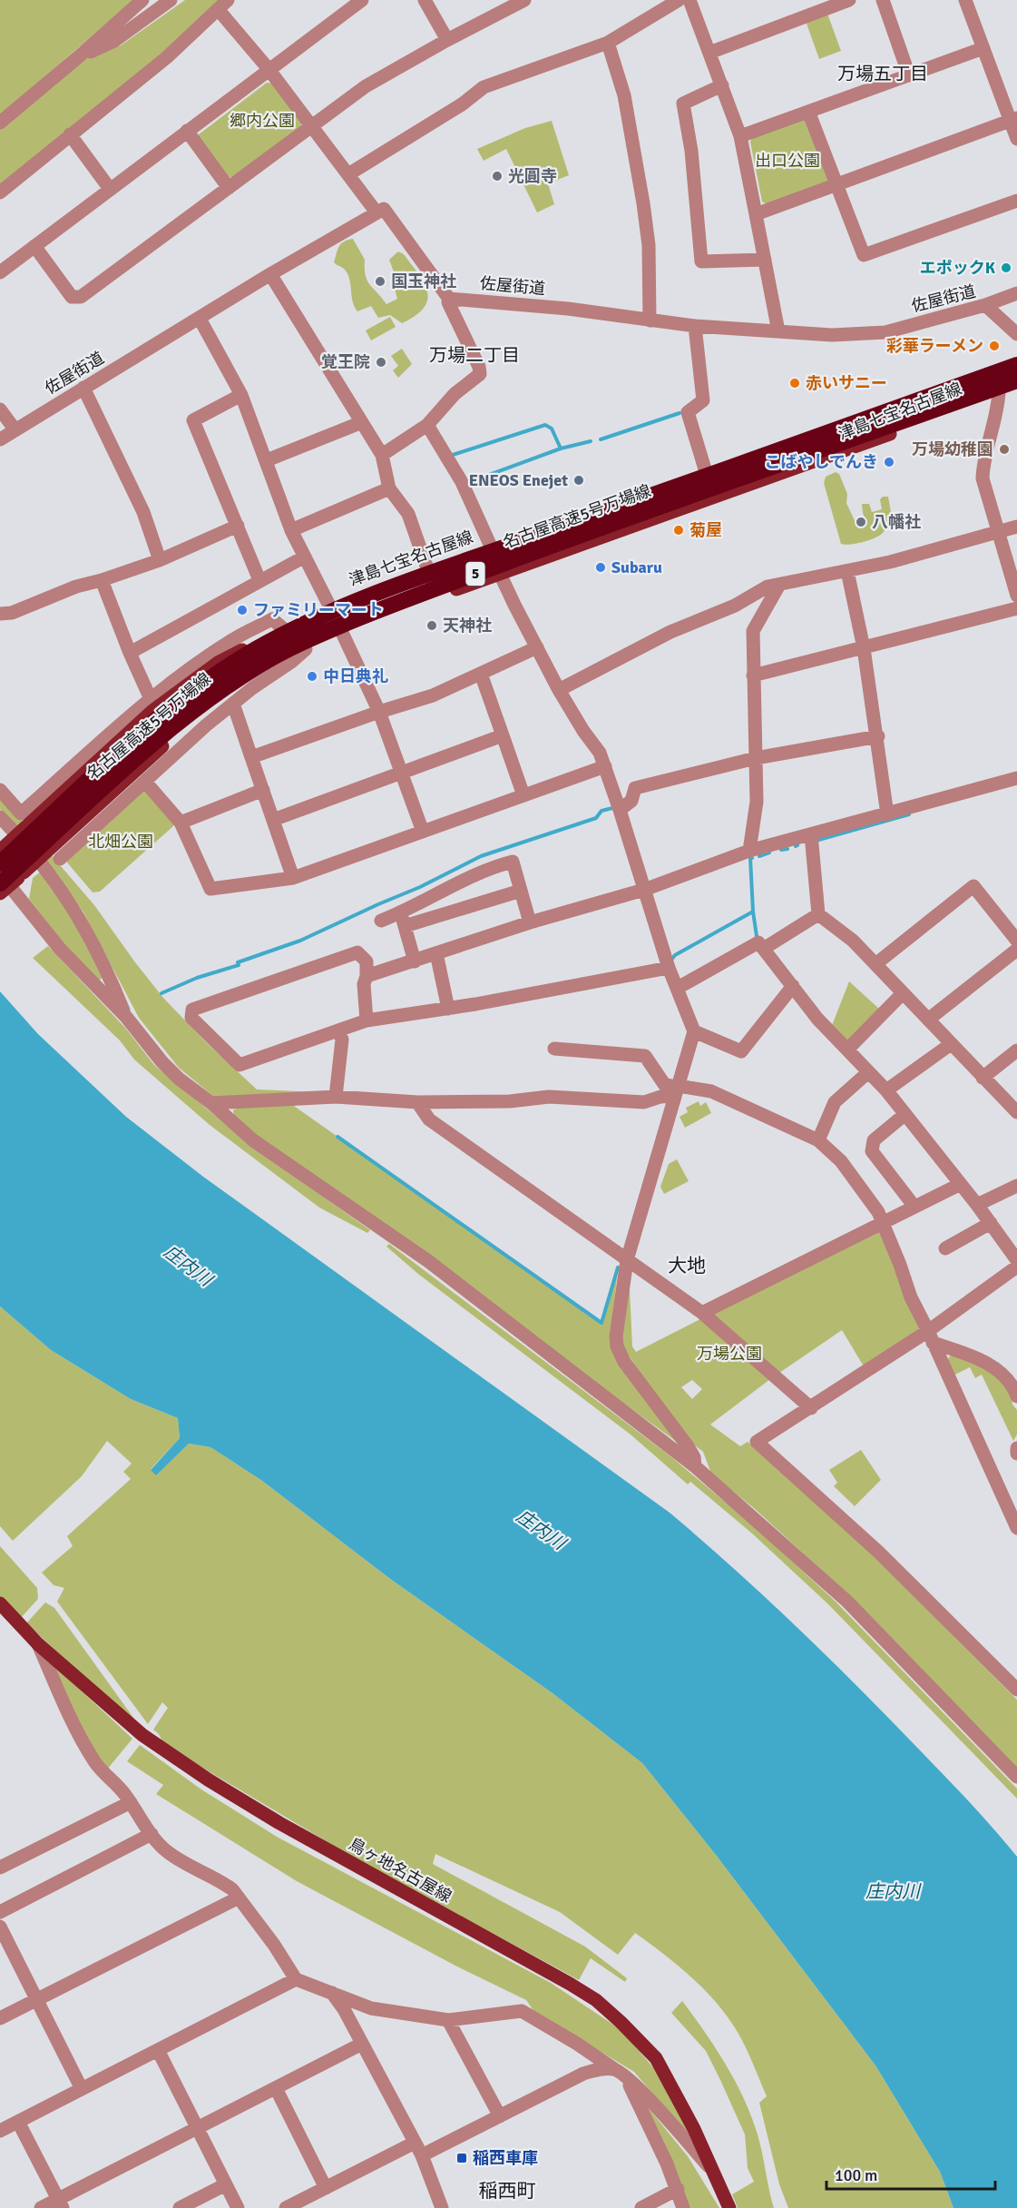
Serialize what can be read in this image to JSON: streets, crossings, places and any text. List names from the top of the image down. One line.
{"streets":{"highway":["名古屋高速5号万場線","5"],"main road":["津島七宝名古屋線","鳥ヶ地名古屋線"],"street":["佐屋街道"]},"crossings":[["津島七宝名古屋線","名古屋高速5号万場線"]],"districts":["万場五丁目","万場二丁目","大地","稲西町"],"water":["庄内川"],"parks":["郷内公園","出口公園","北畑公園","万場公園"],"places":{"other":["光圓寺","エポックK","国玉神社","彩華ラーメン","覚王院","赤いサニー","万場幼稚園","こばやしでんき","ENEOS Enejet","八幡社","菊屋","Subaru","ファミリーマート","天神社","中日典礼"],"transit":["稲西車庫"]},"scale_bar":"100 m"}
